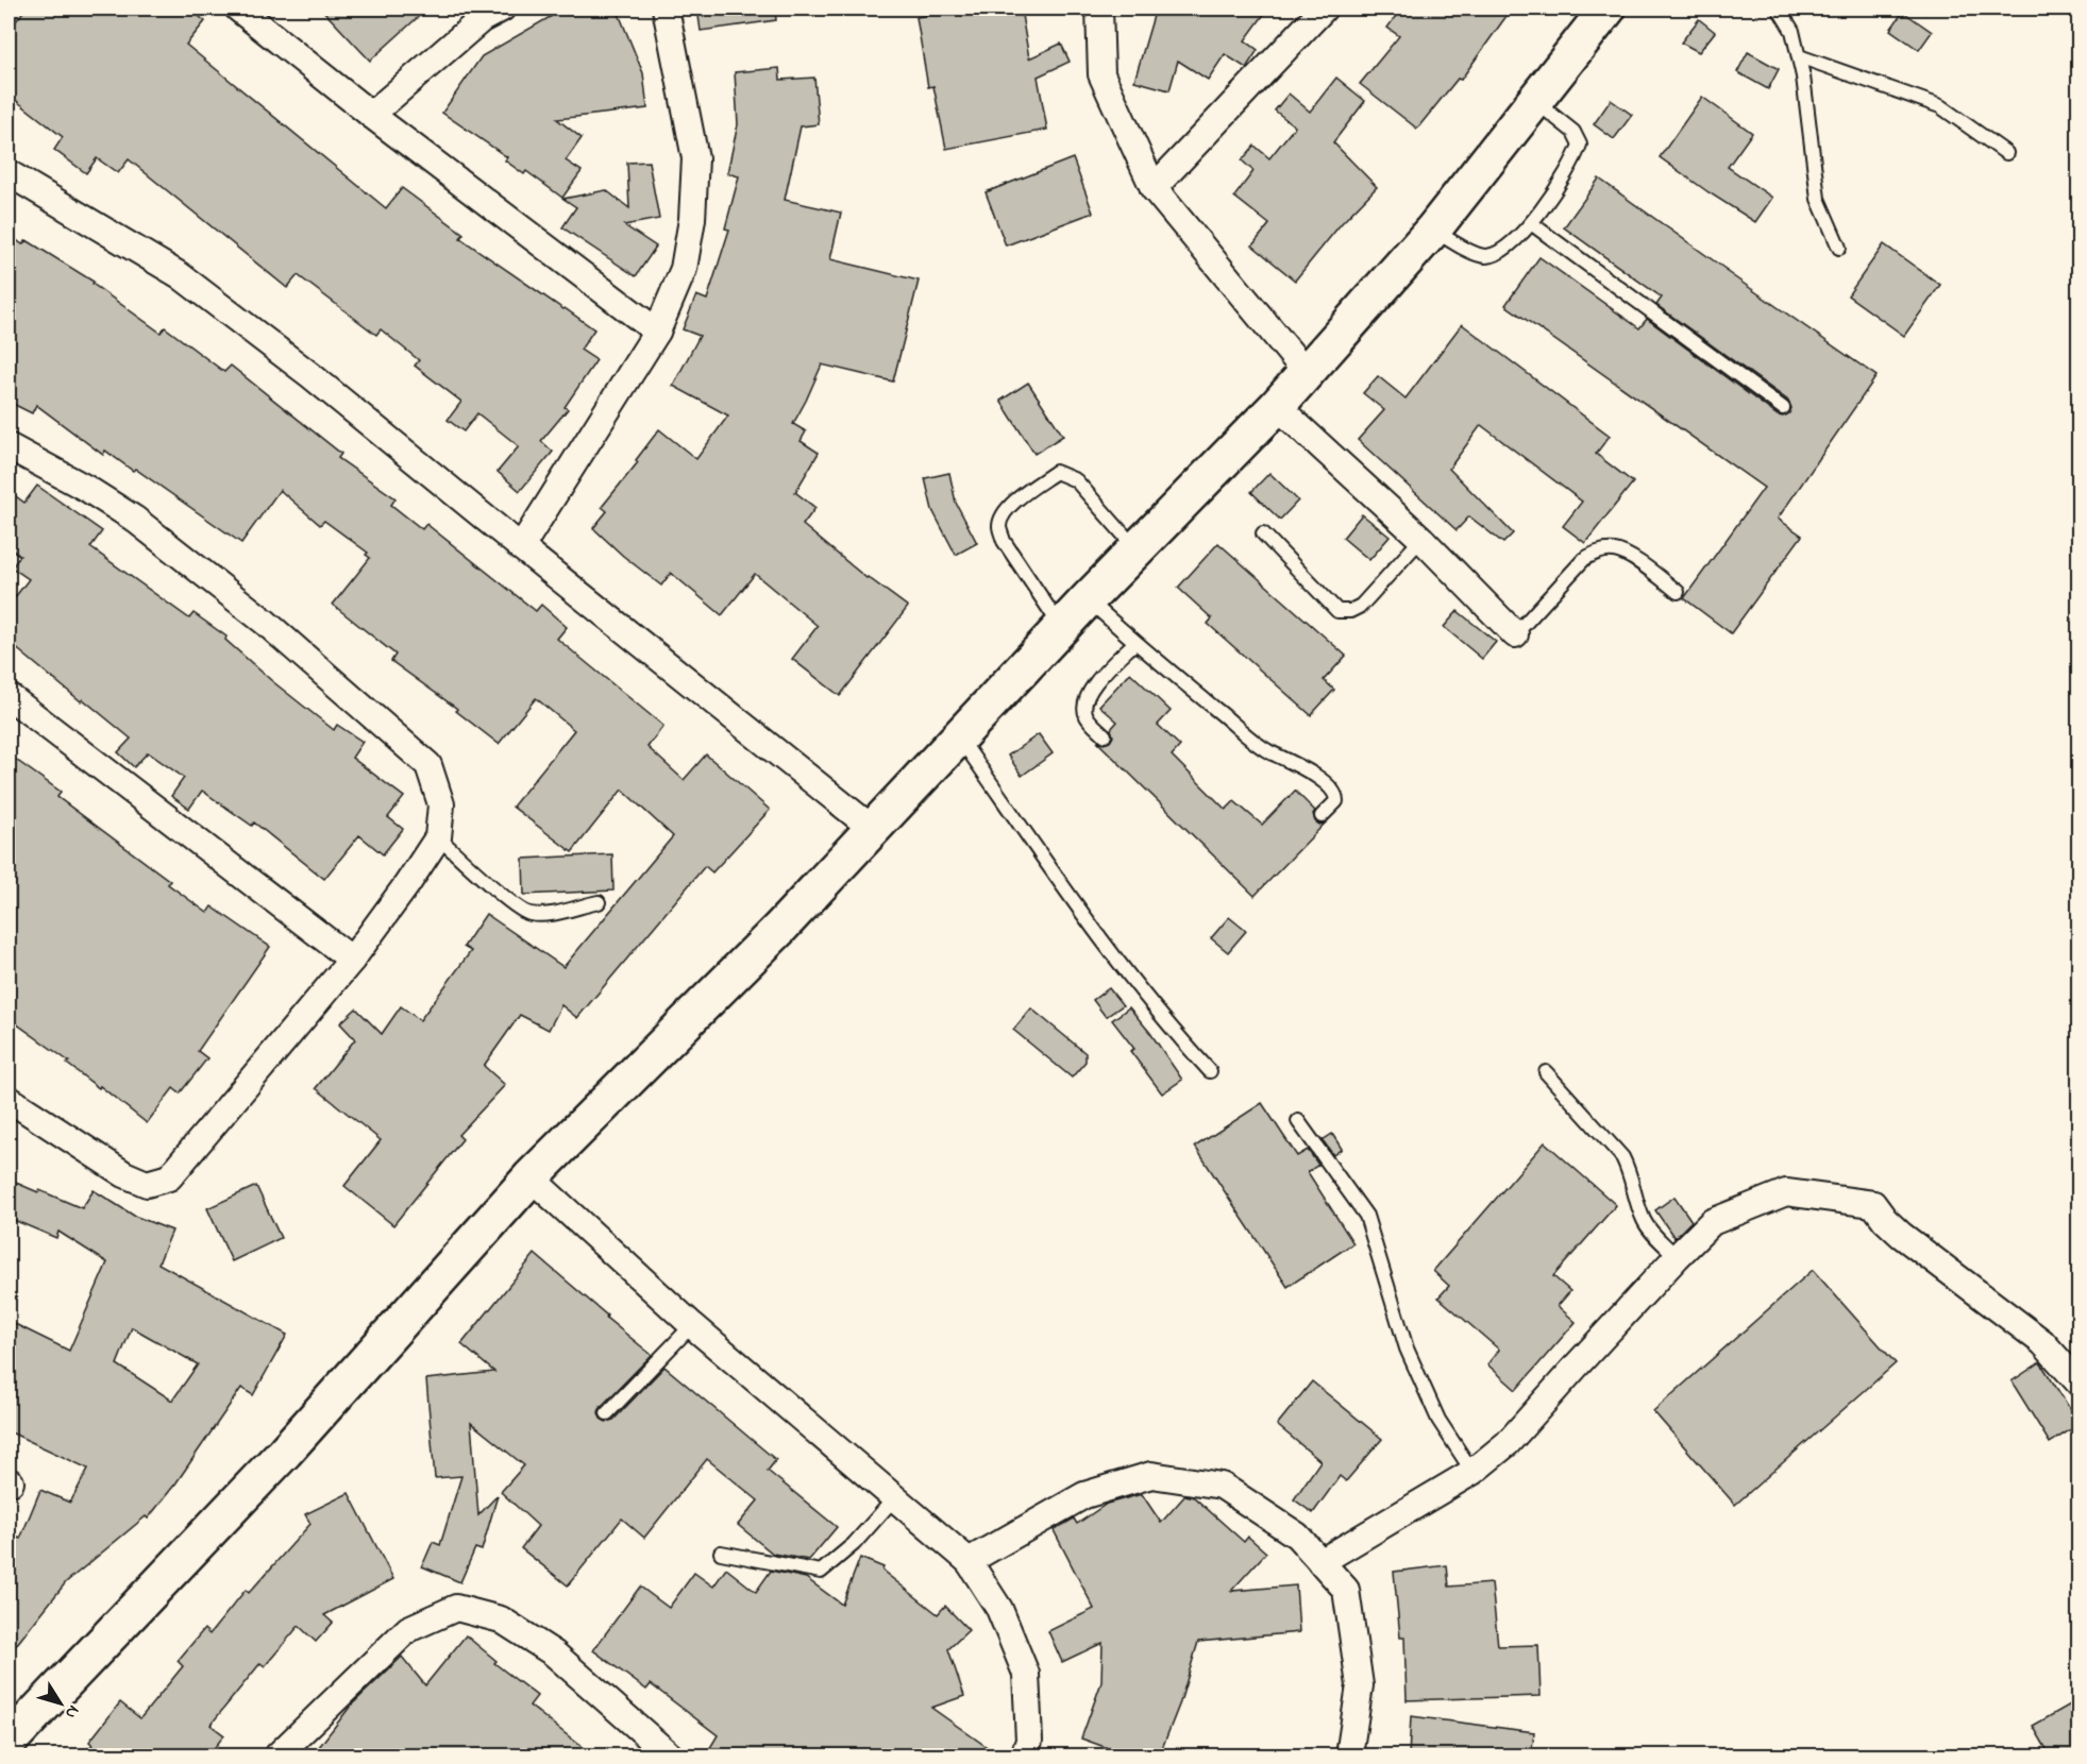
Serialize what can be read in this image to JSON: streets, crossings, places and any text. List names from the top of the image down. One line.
{"north":"bottom right"}
